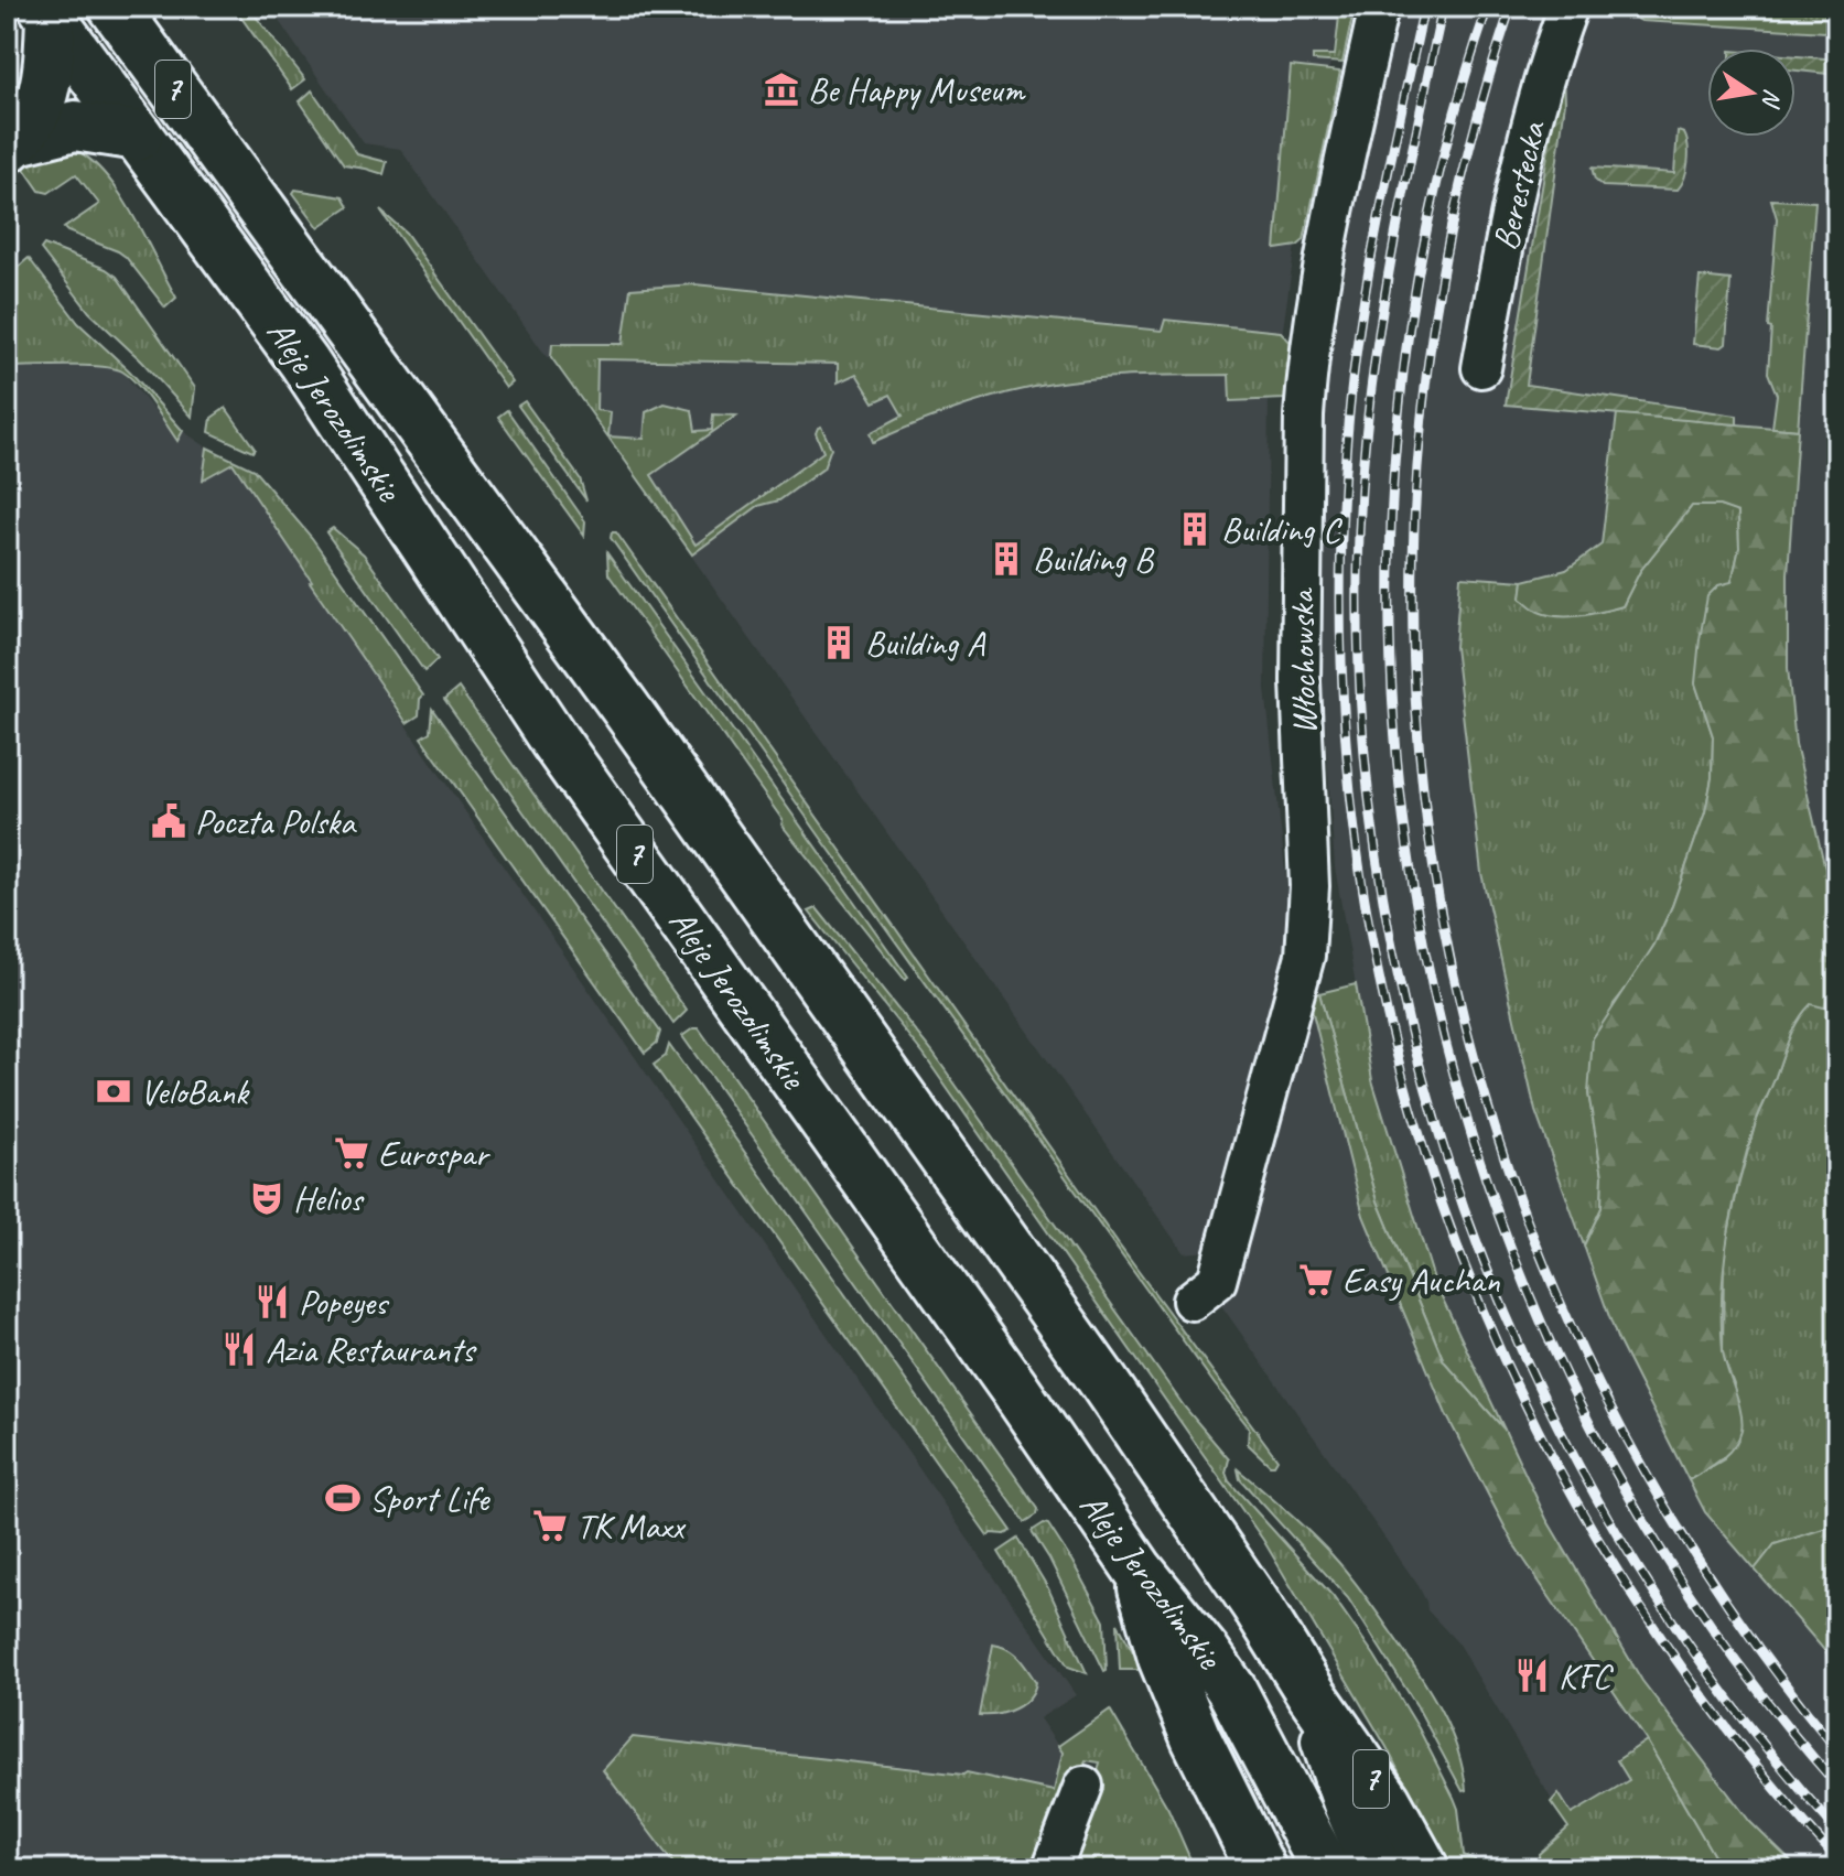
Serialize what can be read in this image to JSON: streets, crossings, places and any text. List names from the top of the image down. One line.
{"streets":{"main road":["7","Aleje Jerozolimskie"],"street":["Berestecka","Włochowska"]},"crossings":[["7","Aleje Jerozolimskie"]],"places":{"museum":["Be Happy Museum"],"building":["Building C","Building B","Building A"],"public building":["Poczta Polska"],"bank":["VeloBank"],"supermarket":["Eurospar","Easy Auchan","TK Maxx"],"theatre":["Helios"],"restaurant":["Popeyes","Azia Restaurants","KFC"],"sports":["Sport Life"]},"north":"right"}
